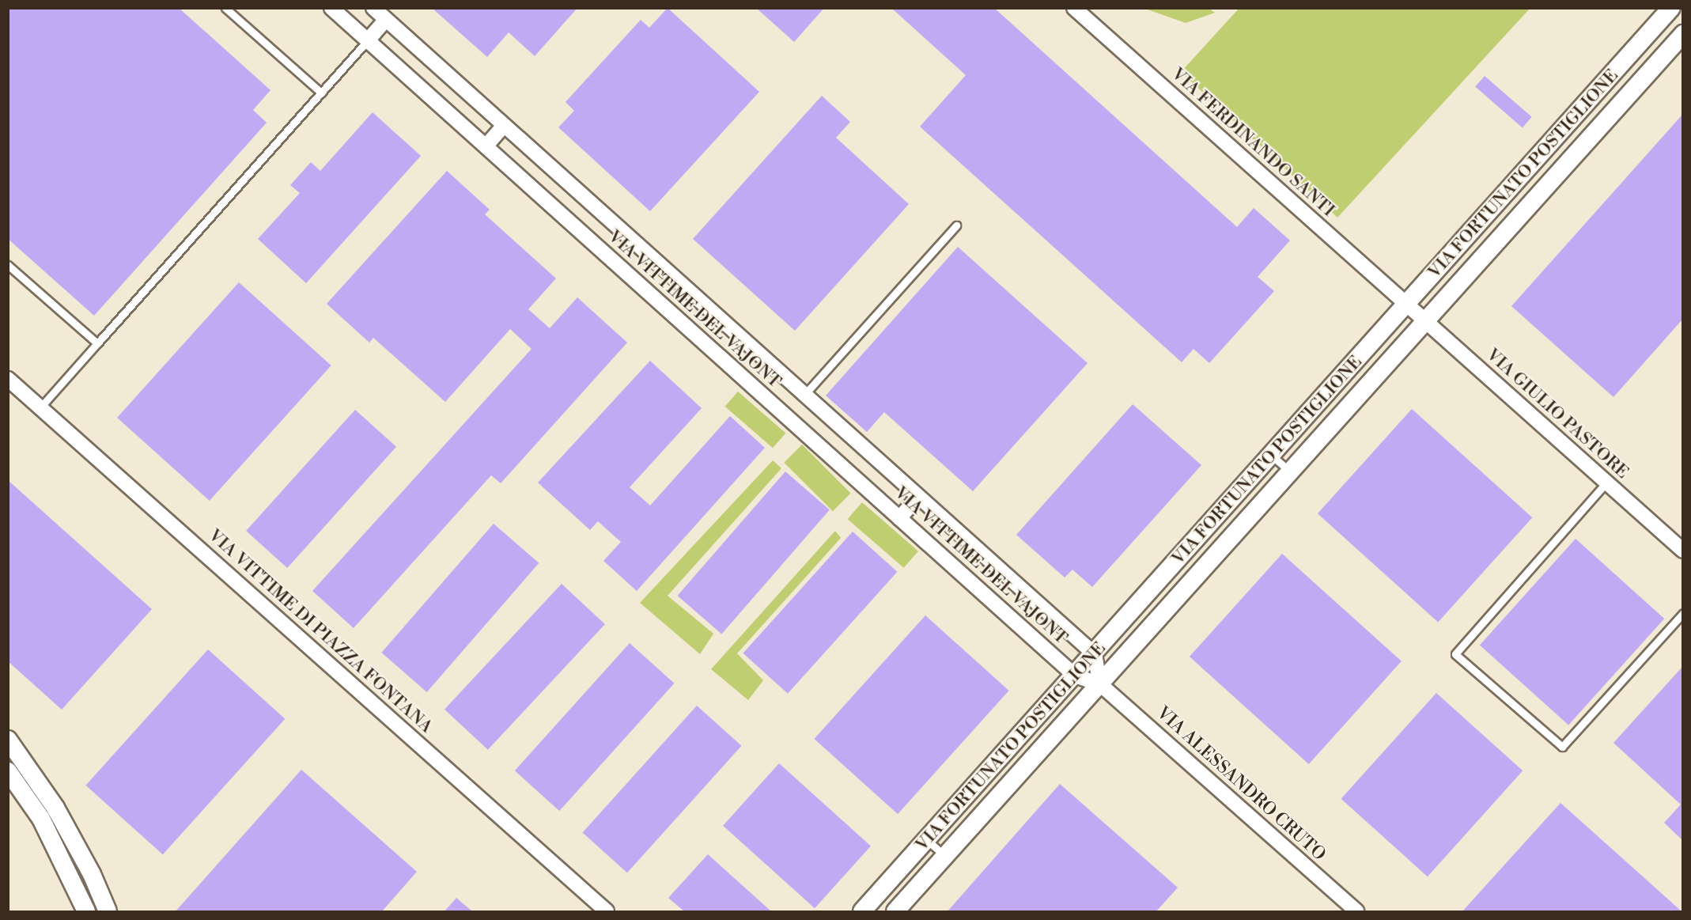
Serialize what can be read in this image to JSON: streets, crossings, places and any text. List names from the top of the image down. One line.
{"streets":{"street":["VIA FERDINANDO SANTI","VIA FORTUNATO POSTIGLIONE","VIA VITTIME DEL VAJONT","VIA GIULIO PASTORE","VIA VITTIME DI PIAZZA FONTANA","VIA ALESSANDRO CRUTO"]},"crossings":[["VIA FERDINANDO SANTI","VIA FORTUNATO POSTIGLIONE"],["VIA FERDINANDO SANTI","VIA GIULIO PASTORE"],["VIA FORTUNATO POSTIGLIONE","VIA VITTIME DEL VAJONT"],["VIA FORTUNATO POSTIGLIONE","VIA GIULIO PASTORE"],["VIA FORTUNATO POSTIGLIONE","VIA ALESSANDRO CRUTO"],["VIA VITTIME DEL VAJONT","VIA ALESSANDRO CRUTO"]]}
